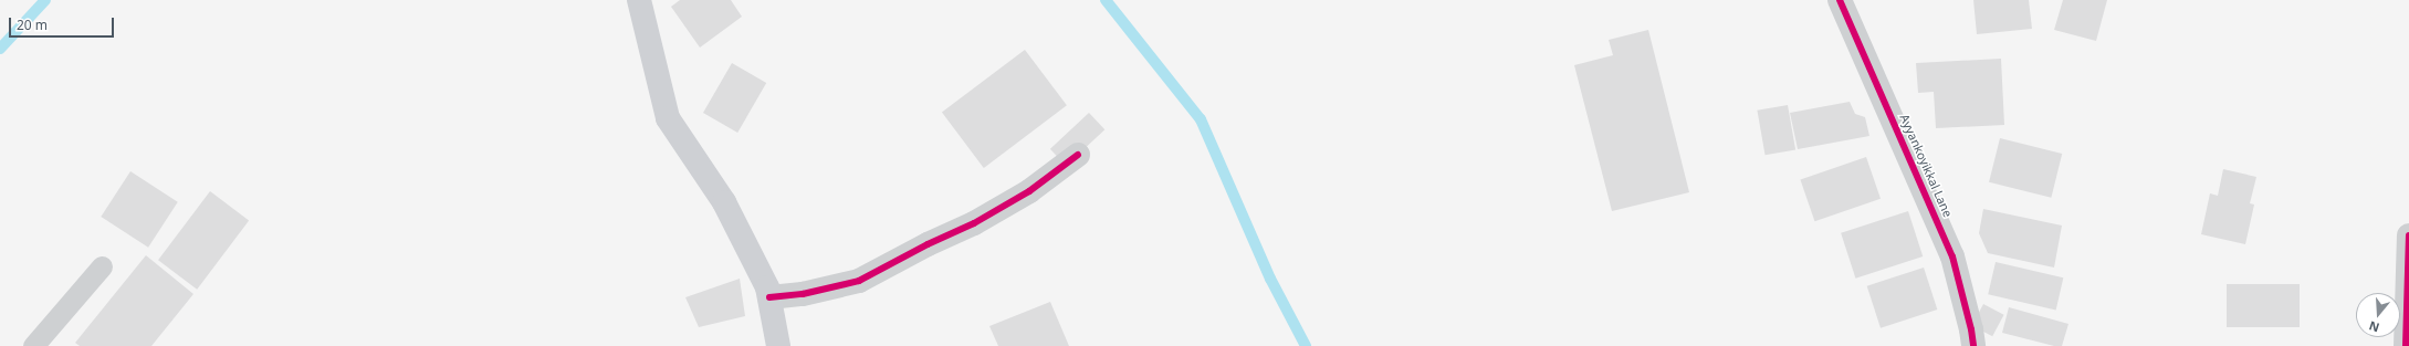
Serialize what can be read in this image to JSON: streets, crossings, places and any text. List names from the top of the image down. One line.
{"streets":{"street":["Ayyankoyikkal Lane"]},"scale_bar":"20 m","north":"bottom"}
